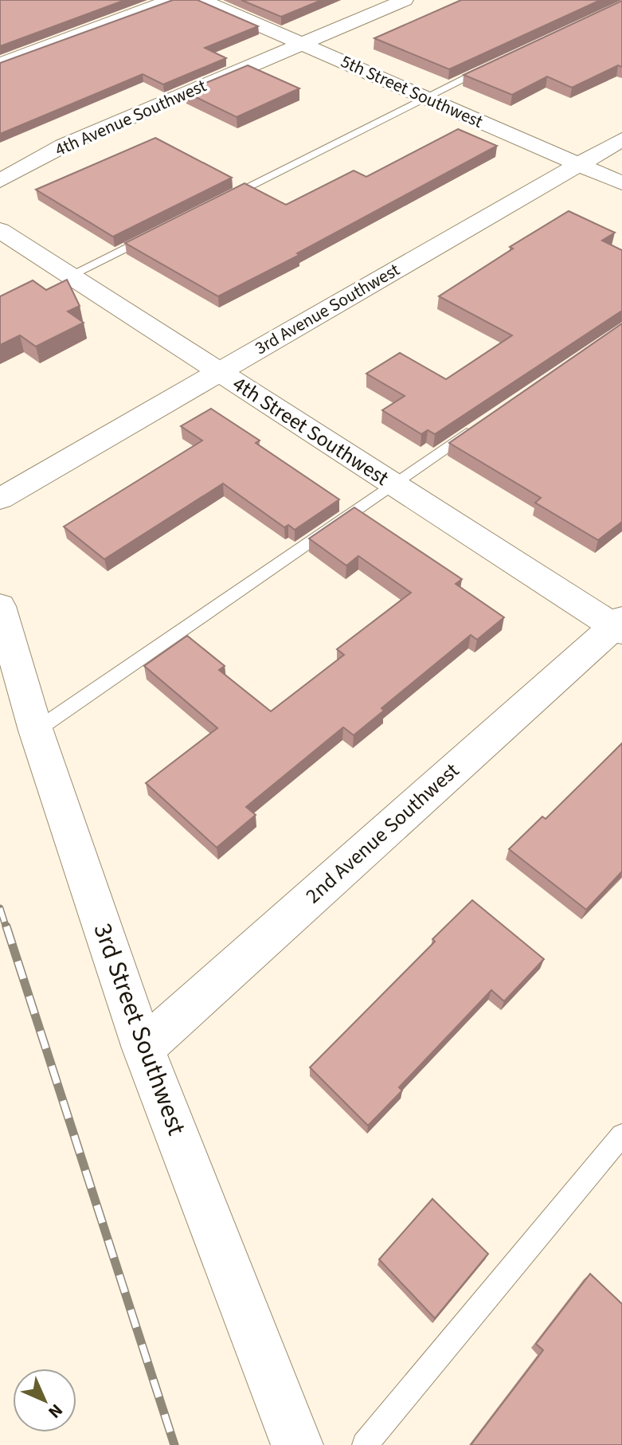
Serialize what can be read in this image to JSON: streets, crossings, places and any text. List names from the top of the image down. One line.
{"streets":{"street":["5th Street Southwest","4th Avenue Southwest","3rd Avenue Southwest","4th Street Southwest","2nd Avenue Southwest","3rd Street Southwest"]},"crossings":[["5th Street Southwest","4th Avenue Southwest"],["5th Street Southwest","3rd Avenue Southwest"],["3rd Avenue Southwest","4th Street Southwest"],["4th Street Southwest","2nd Avenue Southwest"],["2nd Avenue Southwest","3rd Street Southwest"]],"north":"bottom right"}
